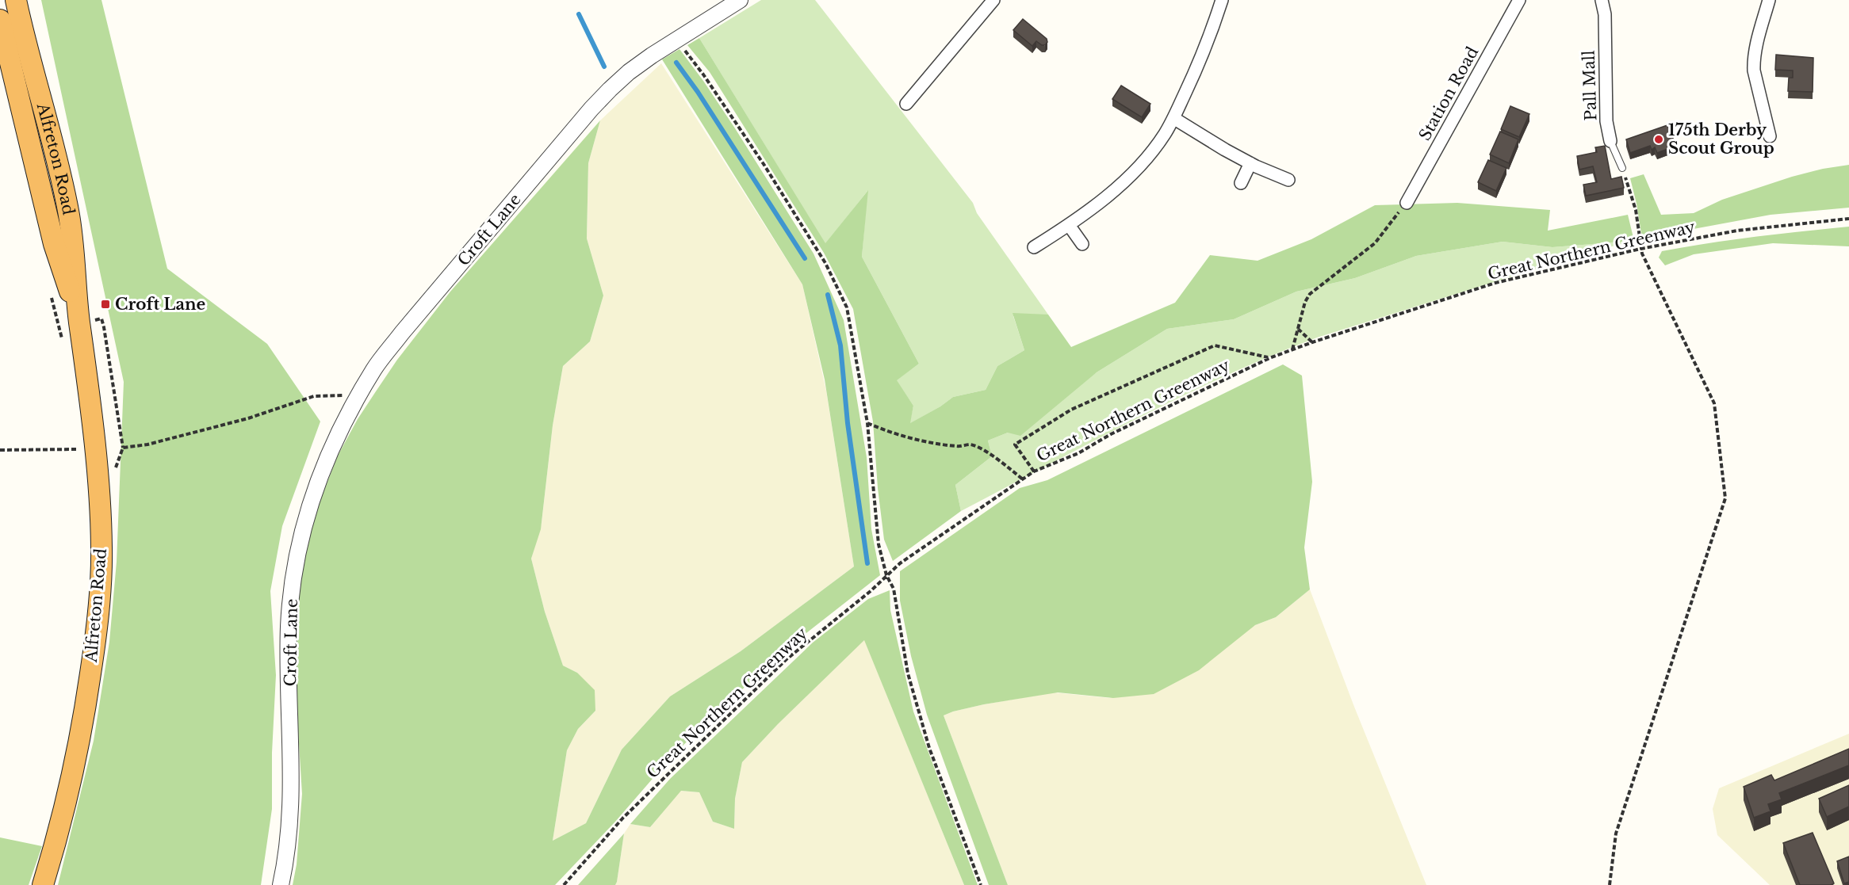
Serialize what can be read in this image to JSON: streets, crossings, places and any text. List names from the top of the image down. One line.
{"streets":{"highway":["Alfreton Road"],"street":["Pall Mall","Station Road","Croft Lane"],"path":["Great Northern Greenway"]},"places":{"other":["175th Derby Scout Group"],"transit":["Croft Lane"]}}
